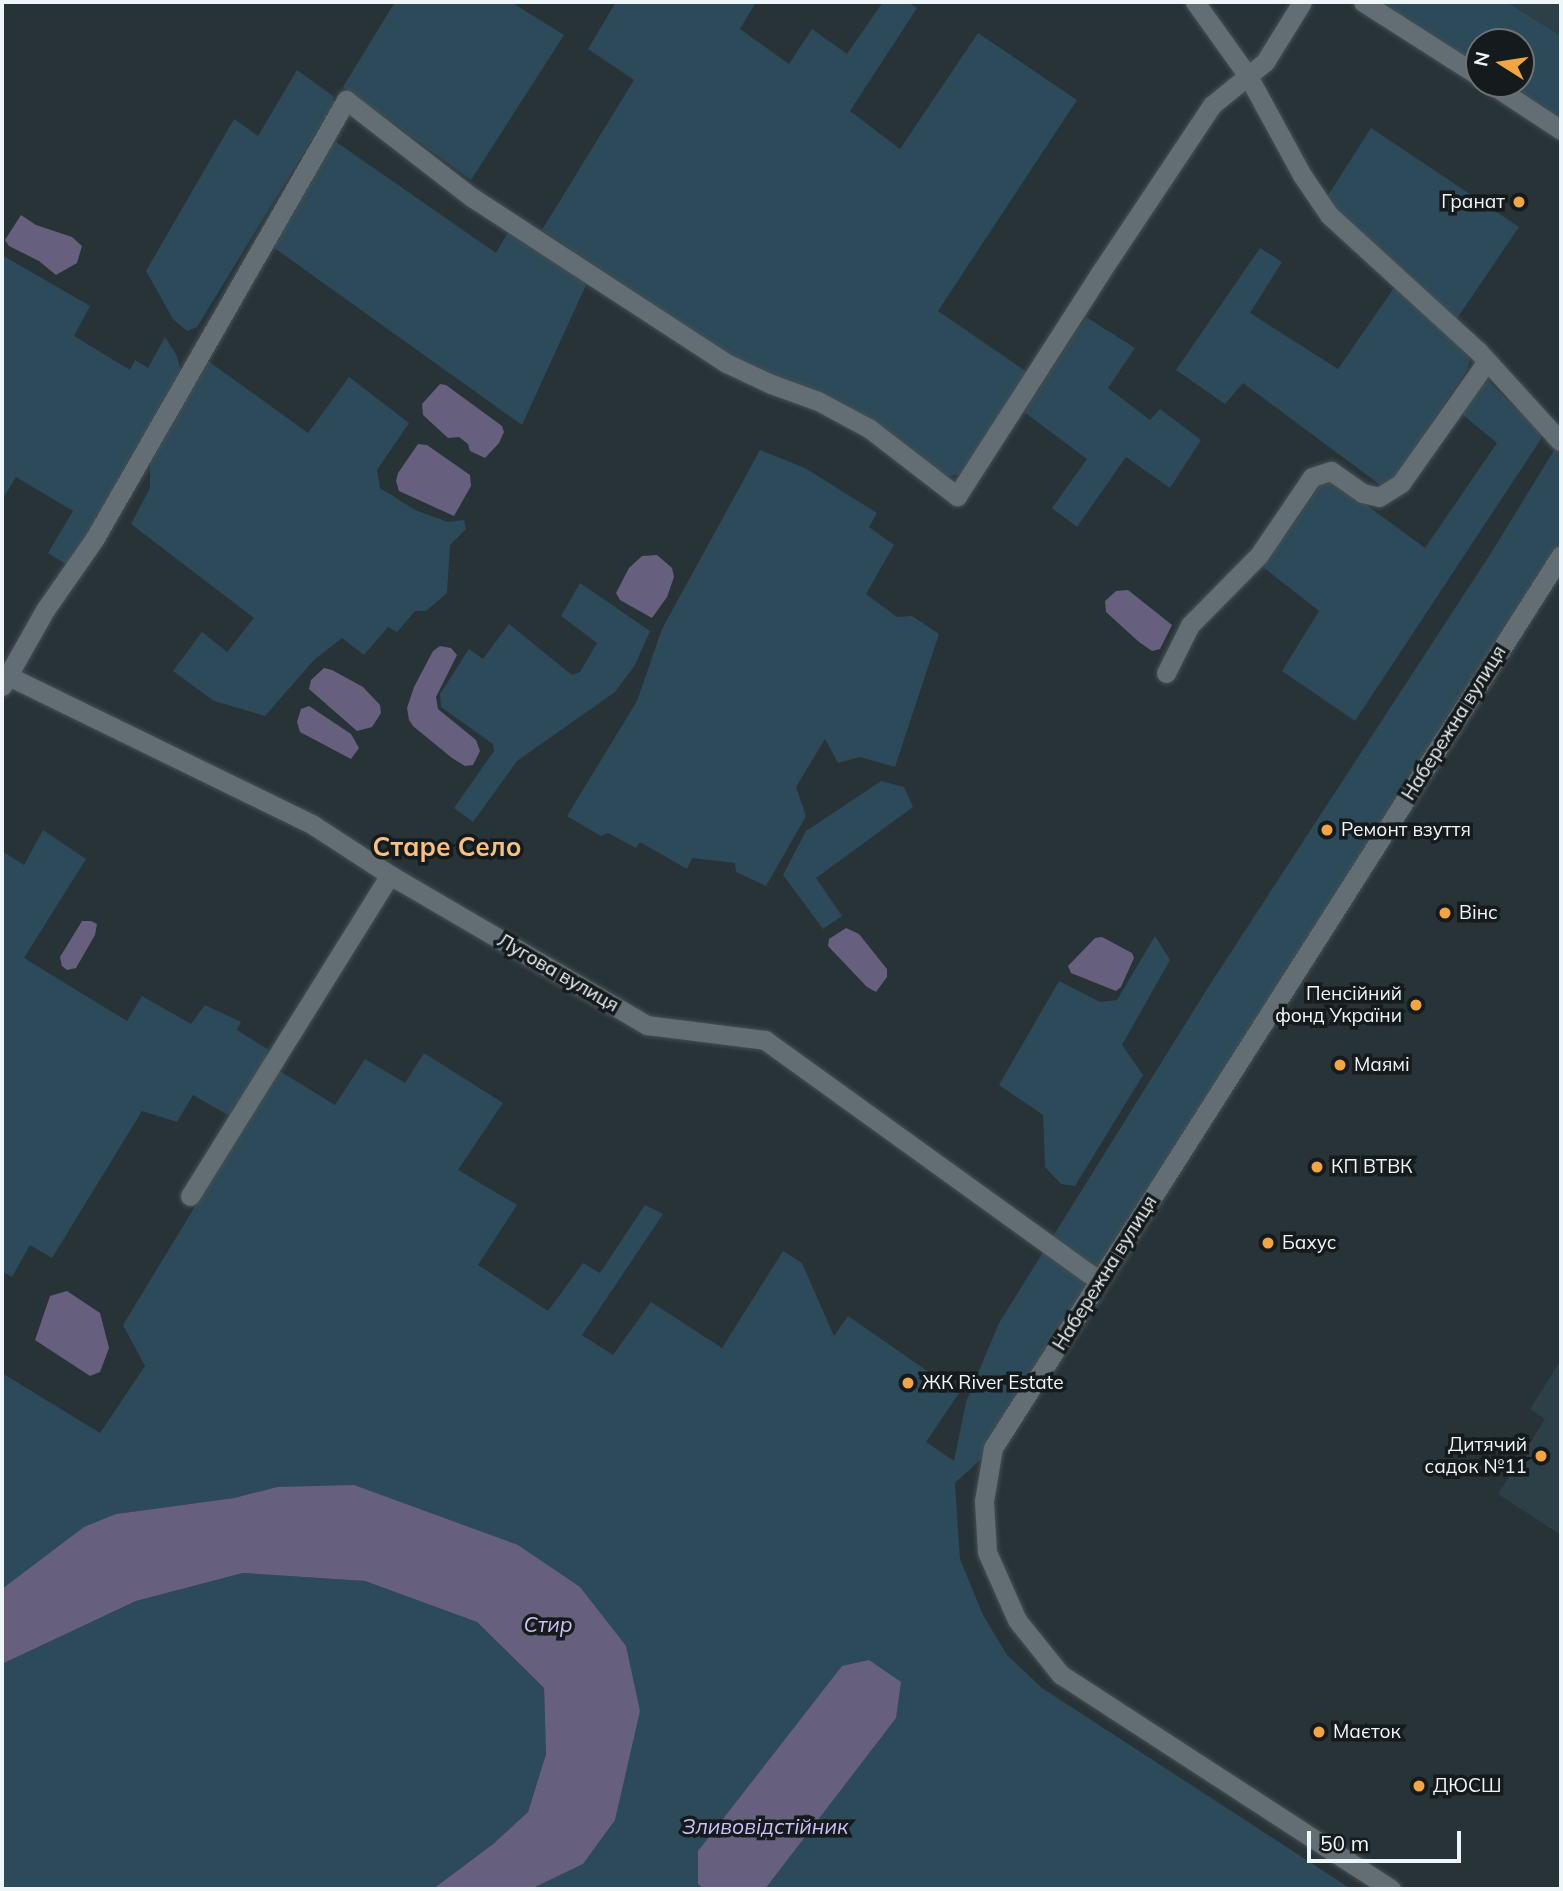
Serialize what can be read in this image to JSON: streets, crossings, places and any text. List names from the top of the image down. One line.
{"streets":{"street":["Набережна вулиця","Лугова вулиця"]},"crossings":[["Набережна вулиця","Лугова вулиця"]],"districts":["Старе Село"],"water":["Стир","Зливовідстійник"],"places":["Гранат","Ремонт взуття","Вінс","Пенсійний фонд України","Маямі","КП ВТВК","Бахус","ЖК River Estate","Дитячий садок №11","Маєток","ДЮСШ"],"scale_bar":"50 m","north":"left"}
